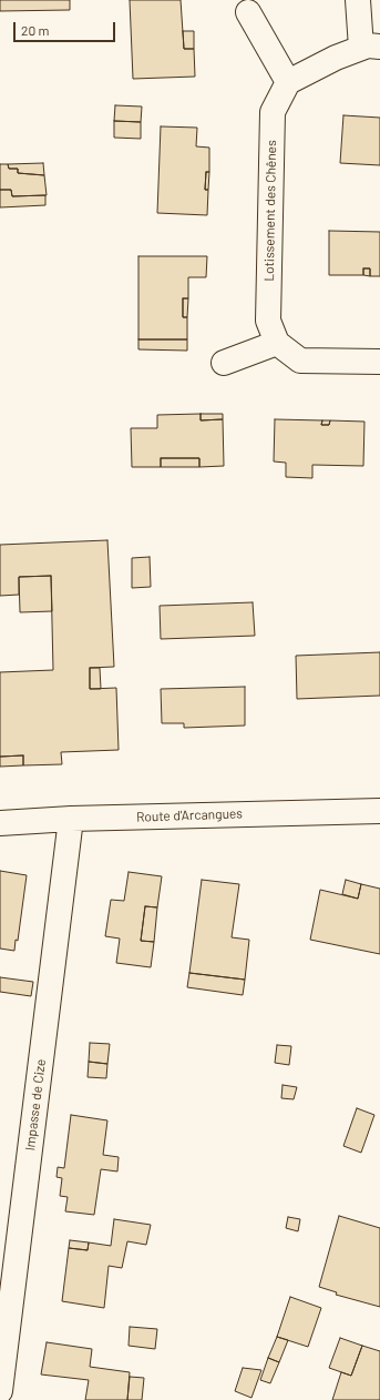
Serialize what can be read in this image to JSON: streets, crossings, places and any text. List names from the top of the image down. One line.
{"streets":{"street":["Lotissement des Chênes","Route d'Arcangues","Impasse de Cize"]},"crossings":[["Route d'Arcangues","Impasse de Cize"]],"scale_bar":"20 m"}
